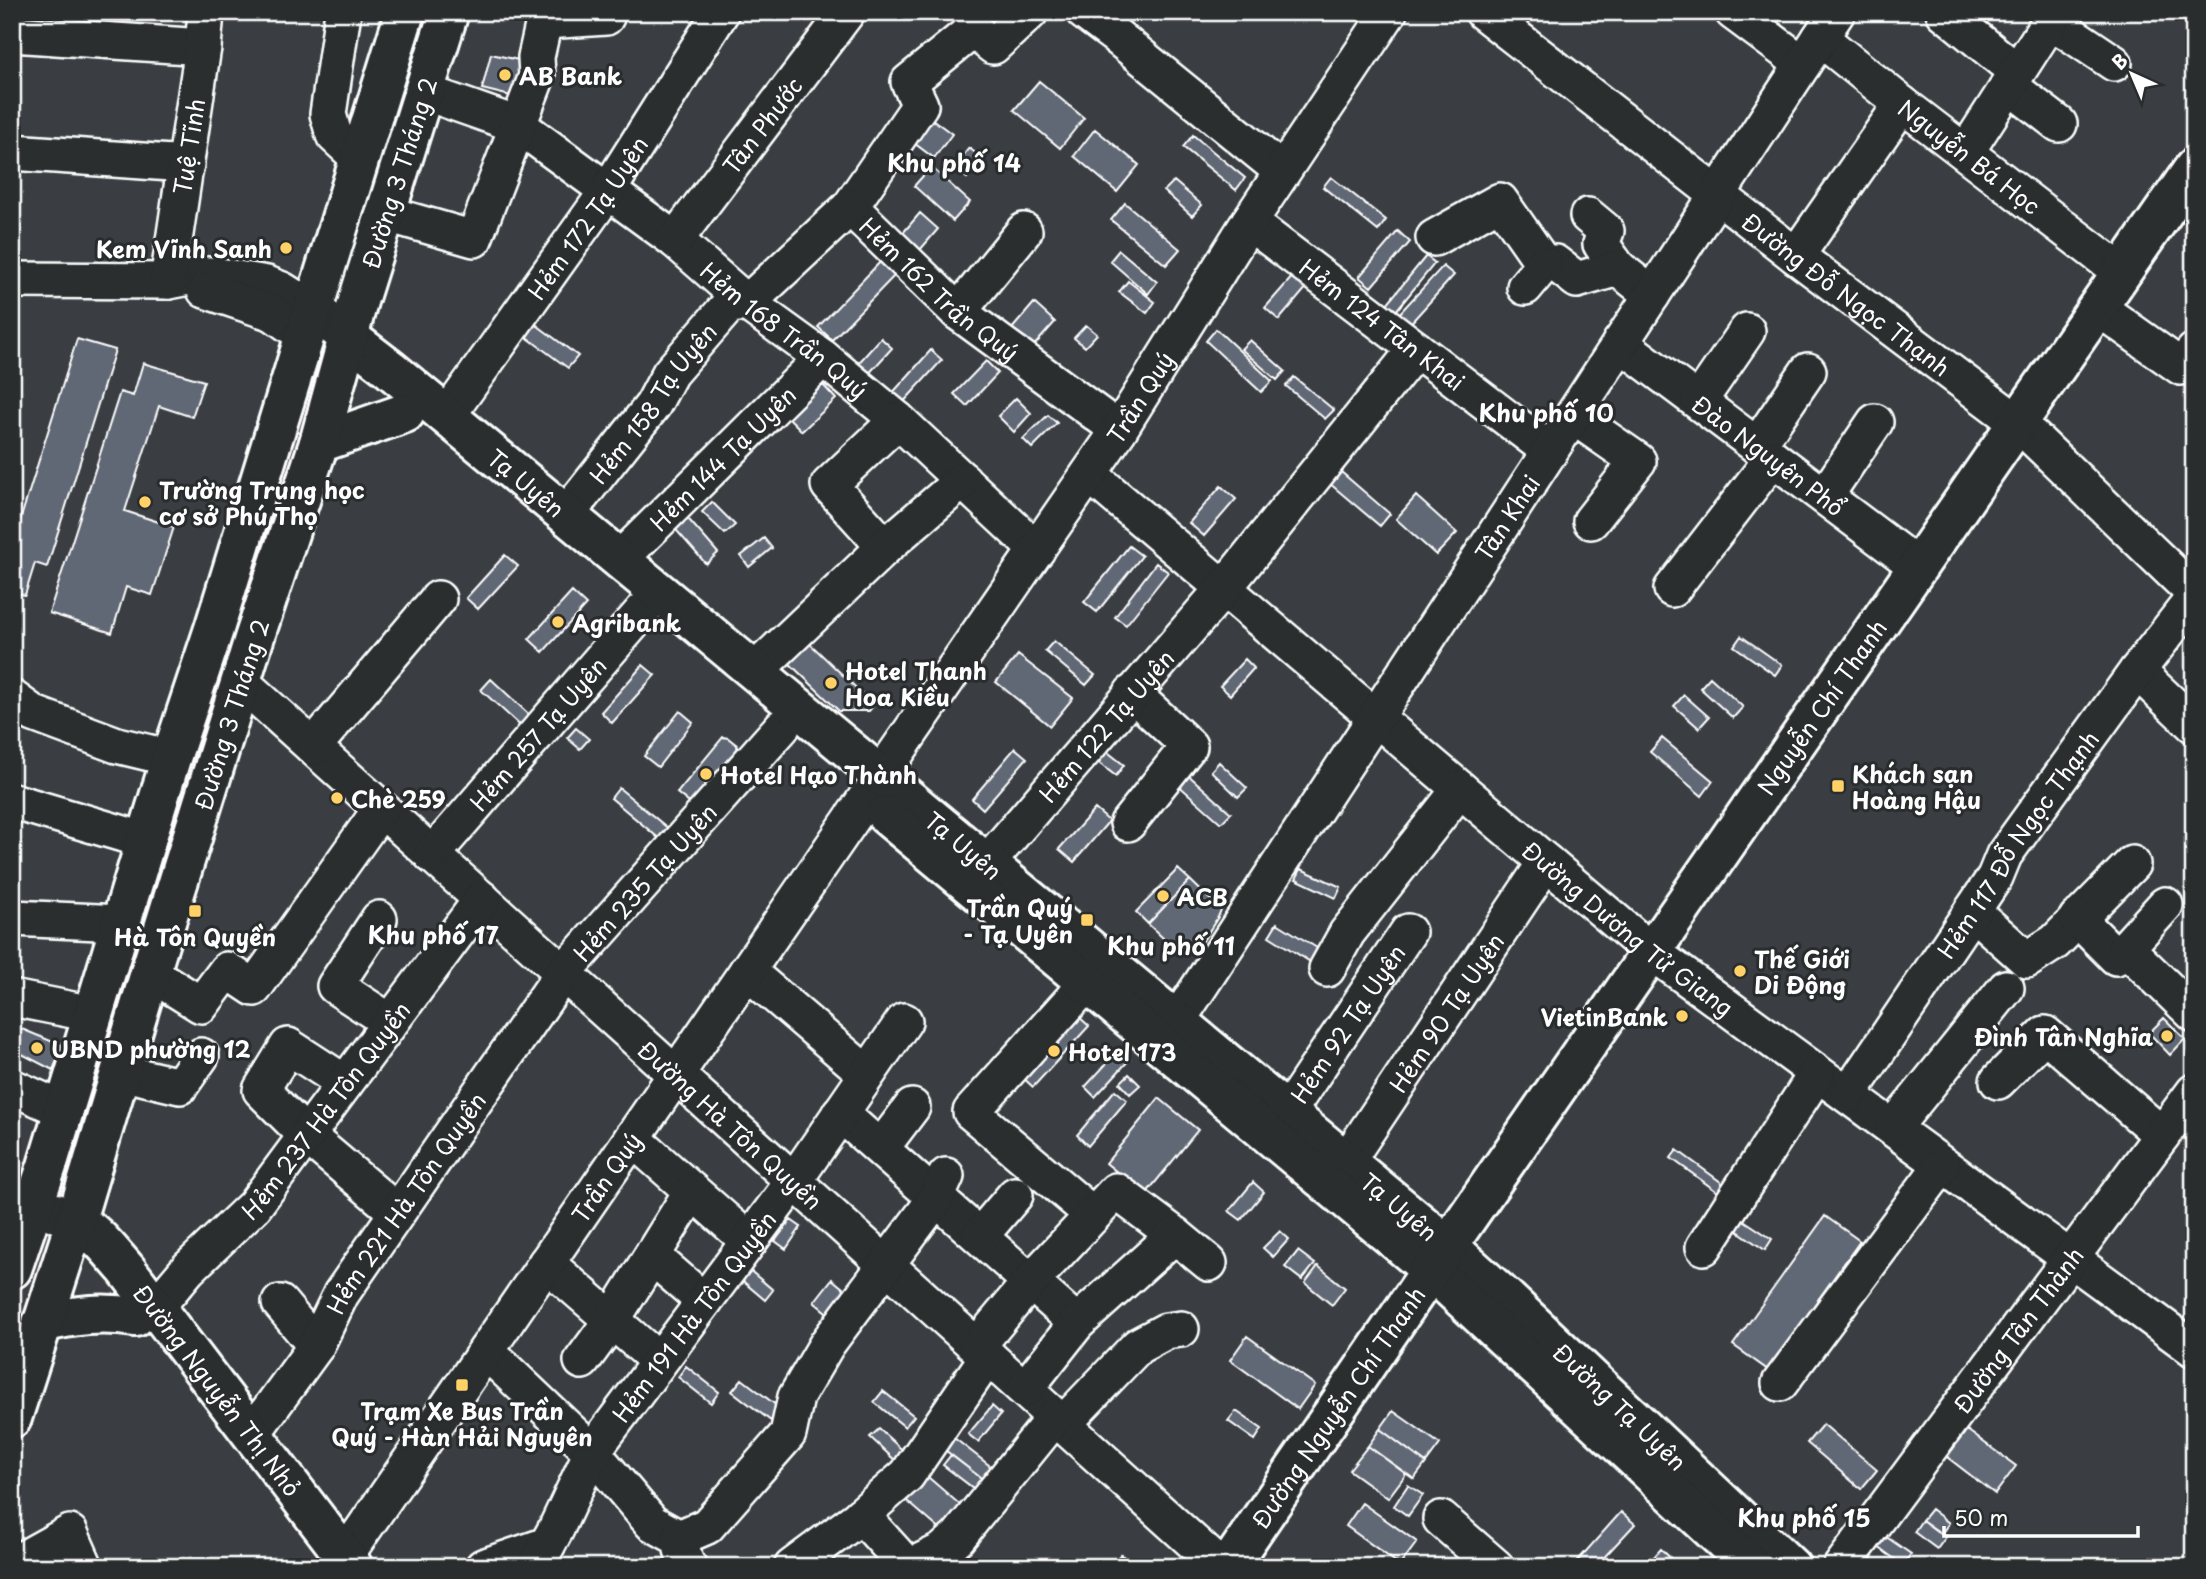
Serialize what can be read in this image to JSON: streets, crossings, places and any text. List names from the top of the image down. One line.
{"streets":{"main road":["Đường 3 Tháng 2","Tạ Uyên","Nguyễn Chí Thanh","Đường Nguyễn Thị Nhỏ","Đường Nguyễn Chí Thanh","Đường Tạ Uyên"],"street":["Tân Phước","Tuệ Tĩnh","Nguyễn Bá Học","Hẻm 172 Tạ Uyên","Hẻm 162 Trần Quý","Đường Đỗ Ngọc Thạnh","Hẻm 124 Tân Khai","Hẻm 168 Trần Quý","Trần Quý","Hẻm 158 Tạ Uyên","Đào Nguyên Phổ","Hẻm 144 Tạ Uyên","Tân Khai","Hẻm 122 Tạ Uyên","Hẻm 257 Tạ Uyên","Hẻm 117 Đỗ Ngọc Thạnh","Hẻm 235 Tạ Uyên","Đường Dương Tử Giang","Hẻm 90 Tạ Uyên","Hẻm 92 Tạ Uyên","Hẻm 237 Hà Tôn Quyền","Đường Hà Tôn Quyền","Hẻm 221 Hà Tôn Quyền","Hẻm 191 Hà Tôn Quyền","Đường Tân Thành"]},"crossings":[["Tân Phước","Hẻm 168 Trần Quý"],["Nguyễn Bá Học","Tân Khai"],["Nguyễn Bá Học","Nguyễn Chí Thanh"],["Đường 3 Tháng 2","Hẻm 168 Trần Quý"],["Đường 3 Tháng 2","Tạ Uyên"],["Đường 3 Tháng 2","Đường Hà Tôn Quyền"],["Đường 3 Tháng 2","Đường Nguyễn Thị Nhỏ"],["Hẻm 172 Tạ Uyên","Hẻm 168 Trần Quý"],["Hẻm 172 Tạ Uyên","Tạ Uyên"],["Hẻm 162 Trần Quý","Trần Quý"],["Hẻm 162 Trần Quý","Hẻm 158 Tạ Uyên"],["Đường Đỗ Ngọc Thạnh","Tân Khai"],["Đường Đỗ Ngọc Thạnh","Nguyễn Chí Thanh"],["Hẻm 124 Tân Khai","Trần Quý"],["Hẻm 124 Tân Khai","Tân Khai"],["Hẻm 124 Tân Khai","Hẻm 122 Tạ Uyên"],["Hẻm 168 Trần Quý","Trần Quý"],["Hẻm 168 Trần Quý","Hẻm 158 Tạ Uyên"],["Hẻm 168 Trần Quý","Hẻm 144 Tạ Uyên"],["Trần Quý","Tạ Uyên"],["Trần Quý","Đường Dương Tử Giang"],["Trần Quý","Đường Hà Tôn Quyền"],["Trần Quý","Đường Nguyễn Thị Nhỏ"],["Hẻm 158 Tạ Uyên","Tạ Uyên"],["Đào Nguyên Phổ","Tân Khai"],["Đào Nguyên Phổ","Nguyễn Chí Thanh"],["Hẻm 144 Tạ Uyên","Tạ Uyên"],["Tạ Uyên","Tân Khai"],["Tạ Uyên","Nguyễn Chí Thanh"],["Tạ Uyên","Hẻm 122 Tạ Uyên"],["Tạ Uyên","Hẻm 257 Tạ Uyên"],["Tạ Uyên","Hẻm 235 Tạ Uyên"],["Tạ Uyên","Hẻm 90 Tạ Uyên"],["Tạ Uyên","Hẻm 92 Tạ Uyên"],["Tạ Uyên","Đường Nguyễn Chí Thanh"],["Tạ Uyên","Đường Tạ Uyên"],["Tân Khai","Đường Dương Tử Giang"],["Nguyễn Chí Thanh","Đường Dương Tử Giang"],["Nguyễn Chí Thanh","Đường Nguyễn Chí Thanh"],["Nguyễn Chí Thanh","Đường Tạ Uyên"],["Hẻm 122 Tạ Uyên","Đường Dương Tử Giang"],["Hẻm 257 Tạ Uyên","Đường Hà Tôn Quyền"],["Hẻm 117 Đỗ Ngọc Thạnh","Đường Dương Tử Giang"],["Hẻm 235 Tạ Uyên","Đường Hà Tôn Quyền"],["Hẻm 235 Tạ Uyên","Hẻm 221 Hà Tôn Quyền"],["Đường Dương Tử Giang","Hẻm 90 Tạ Uyên"],["Đường Dương Tử Giang","Đường Tân Thành"],["Hẻm 237 Hà Tôn Quyền","Đường Hà Tôn Quyền"],["Hẻm 237 Hà Tôn Quyền","Đường Nguyễn Thị Nhỏ"],["Đường Hà Tôn Quyền","Hẻm 221 Hà Tôn Quyền"],["Đường Hà Tôn Quyền","Hẻm 191 Hà Tôn Quyền"],["Hẻm 221 Hà Tôn Quyền","Đường Nguyễn Thị Nhỏ"],["Đường Nguyễn Chí Thanh","Đường Tạ Uyên"]],"districts":["Khu phố 14","Khu phố 10","Khu phố 17","Khu phố 11","Khu phố 15"],"places":{"other":["AB Bank","Kem Vĩnh Sanh","Trường Trung học cơ sở Phú Thọ","Agribank","Hotel Thanh Hoa Kiều","Hotel Hạo Thành","Chè 259","ACB","Thế Giới Di Động","VietinBank","Đình Tân Nghĩa","UBND phường 12","Hotel 173"],"transit":["Khách sạn Hoàng Hậu","Hà Tôn Quyền","Trần Quý - Tạ Uyên","Trạm Xe Bus Trần Quý - Hàn Hải Nguyên"]},"scale_bar":"50 m","north":"top left"}
